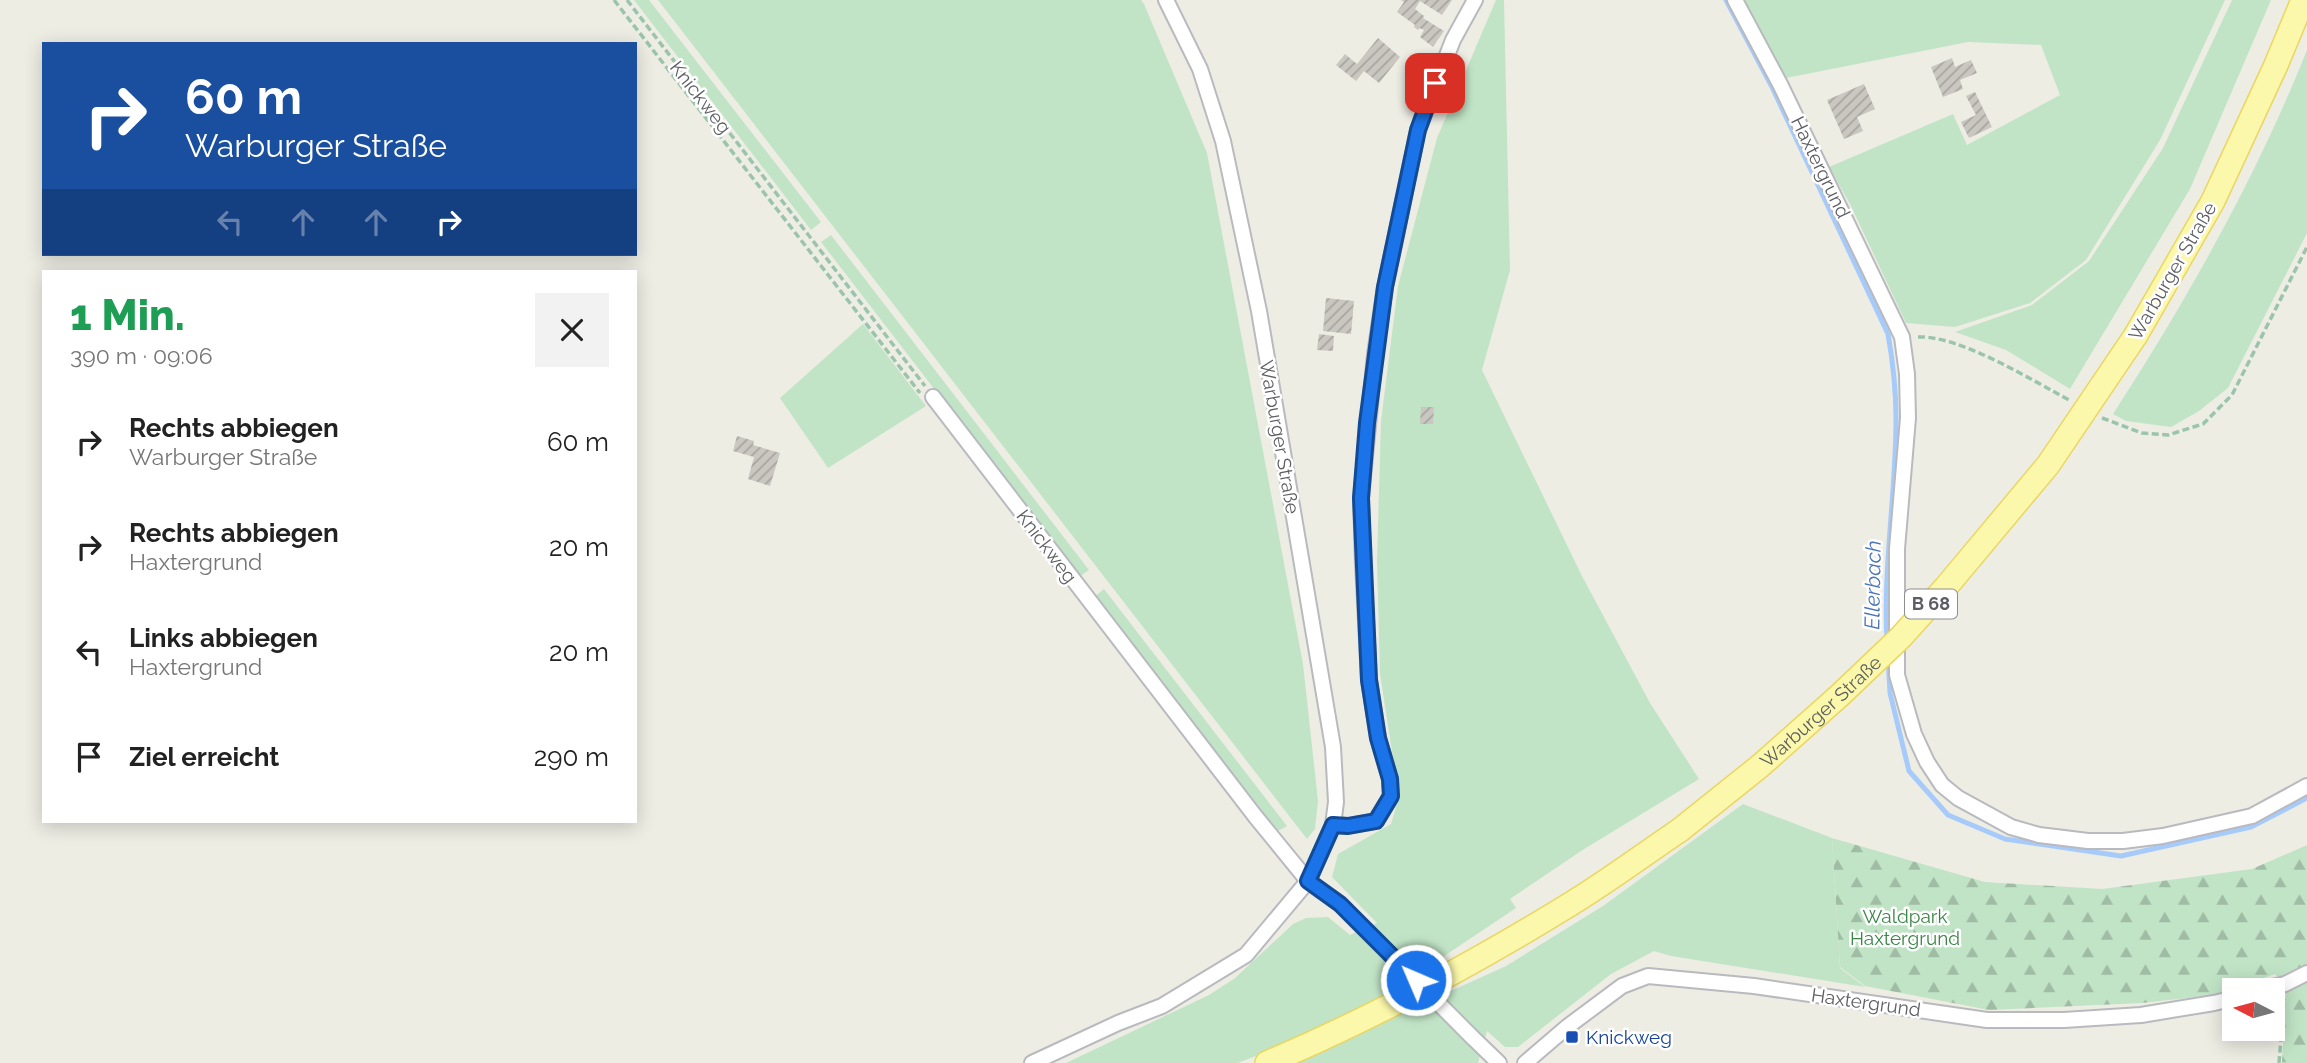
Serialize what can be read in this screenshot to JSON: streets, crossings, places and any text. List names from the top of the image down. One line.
{"streets":{"main road":["Warburger Straße","B 68"],"street":["Knickweg","Haxtergrund"]},"crossings":[["Knickweg","Warburger Straße"]],"water":["Ellerbach"],"parks":["Waldpark Haxtergrund"],"places":{"transit":["Knickweg"]},"north":"left","page":{"turn":["60 m","Warburger Straße"],"heading":["1 Min.","390 m · 09:06"],"list":[{"name":"Rechts abbiegen","note":"Warburger Straße","value":"60 m"},{"name":"Rechts abbiegen","note":"Haxtergrund","value":"20 m"},{"name":"Links abbiegen","note":"Haxtergrund","value":"20 m"},{"name":"Ziel erreicht","value":"290 m"}]}}
